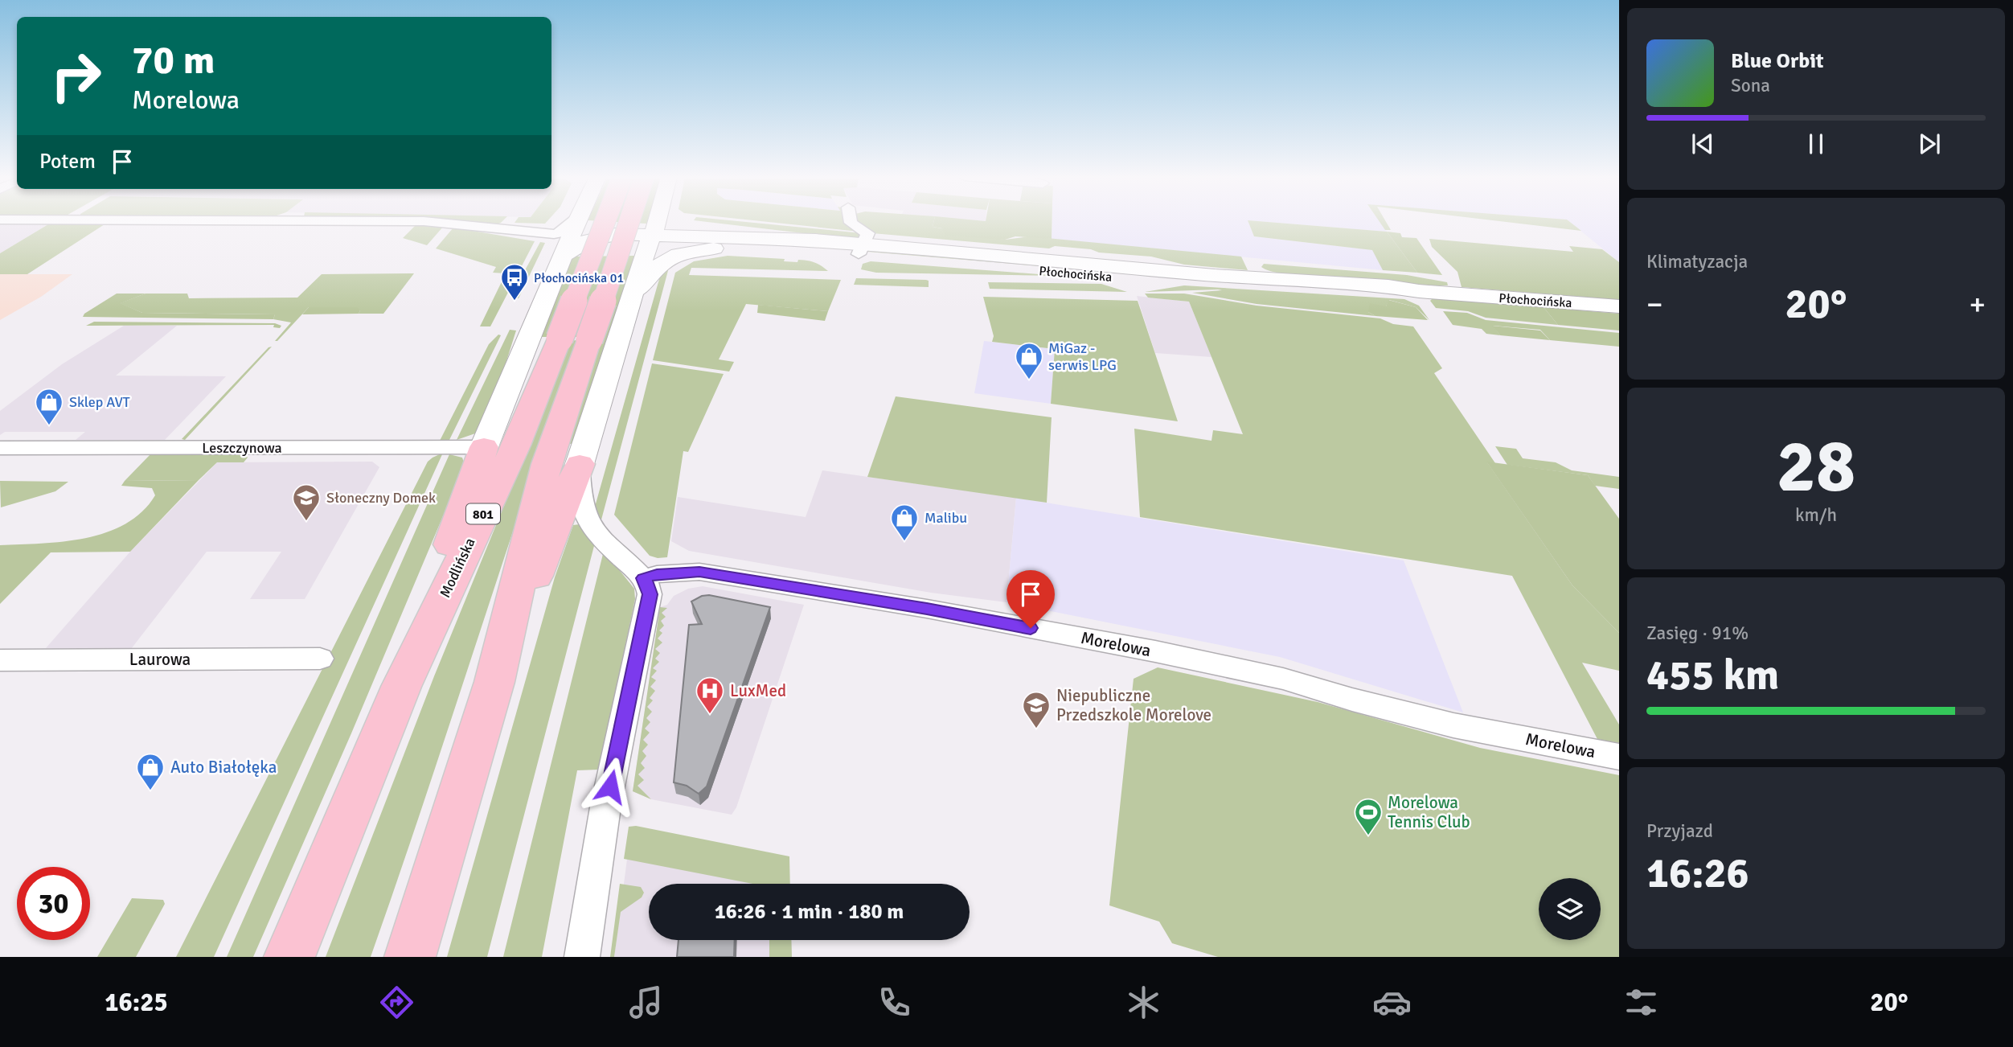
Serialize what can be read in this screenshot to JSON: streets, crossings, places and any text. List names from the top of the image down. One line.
{"streets":{"main road":["Płochocińska","801","Modlińska"],"street":["Leszczynowa","Morelowa","Laurowa"]},"places":{"bus stop":["Płochocińska 01"],"shop":["MiGaz - serwis LPG","Sklep AVT","Malibu","Auto Białołęka"],"school or university":["Słoneczny Domek","Niepubliczne Przedszkole Morelove"],"hospital":["LuxMed"],"sports":["Morelowa Tennis Club"]},"page":{"turn":["70 m","Morelowa"],"song":["Blue Orbit","Sona"],"then":"Potem","tile":["Klimatyzacja",["28","km/h"],["Zasięg · 91%","455 km"],["Przyjazd","16:26"]],"heat":["−","20°","+"],"limit":"30","trip":"16:26 · 1 min · 180 m","tabs":["16:25","20°"]}}
